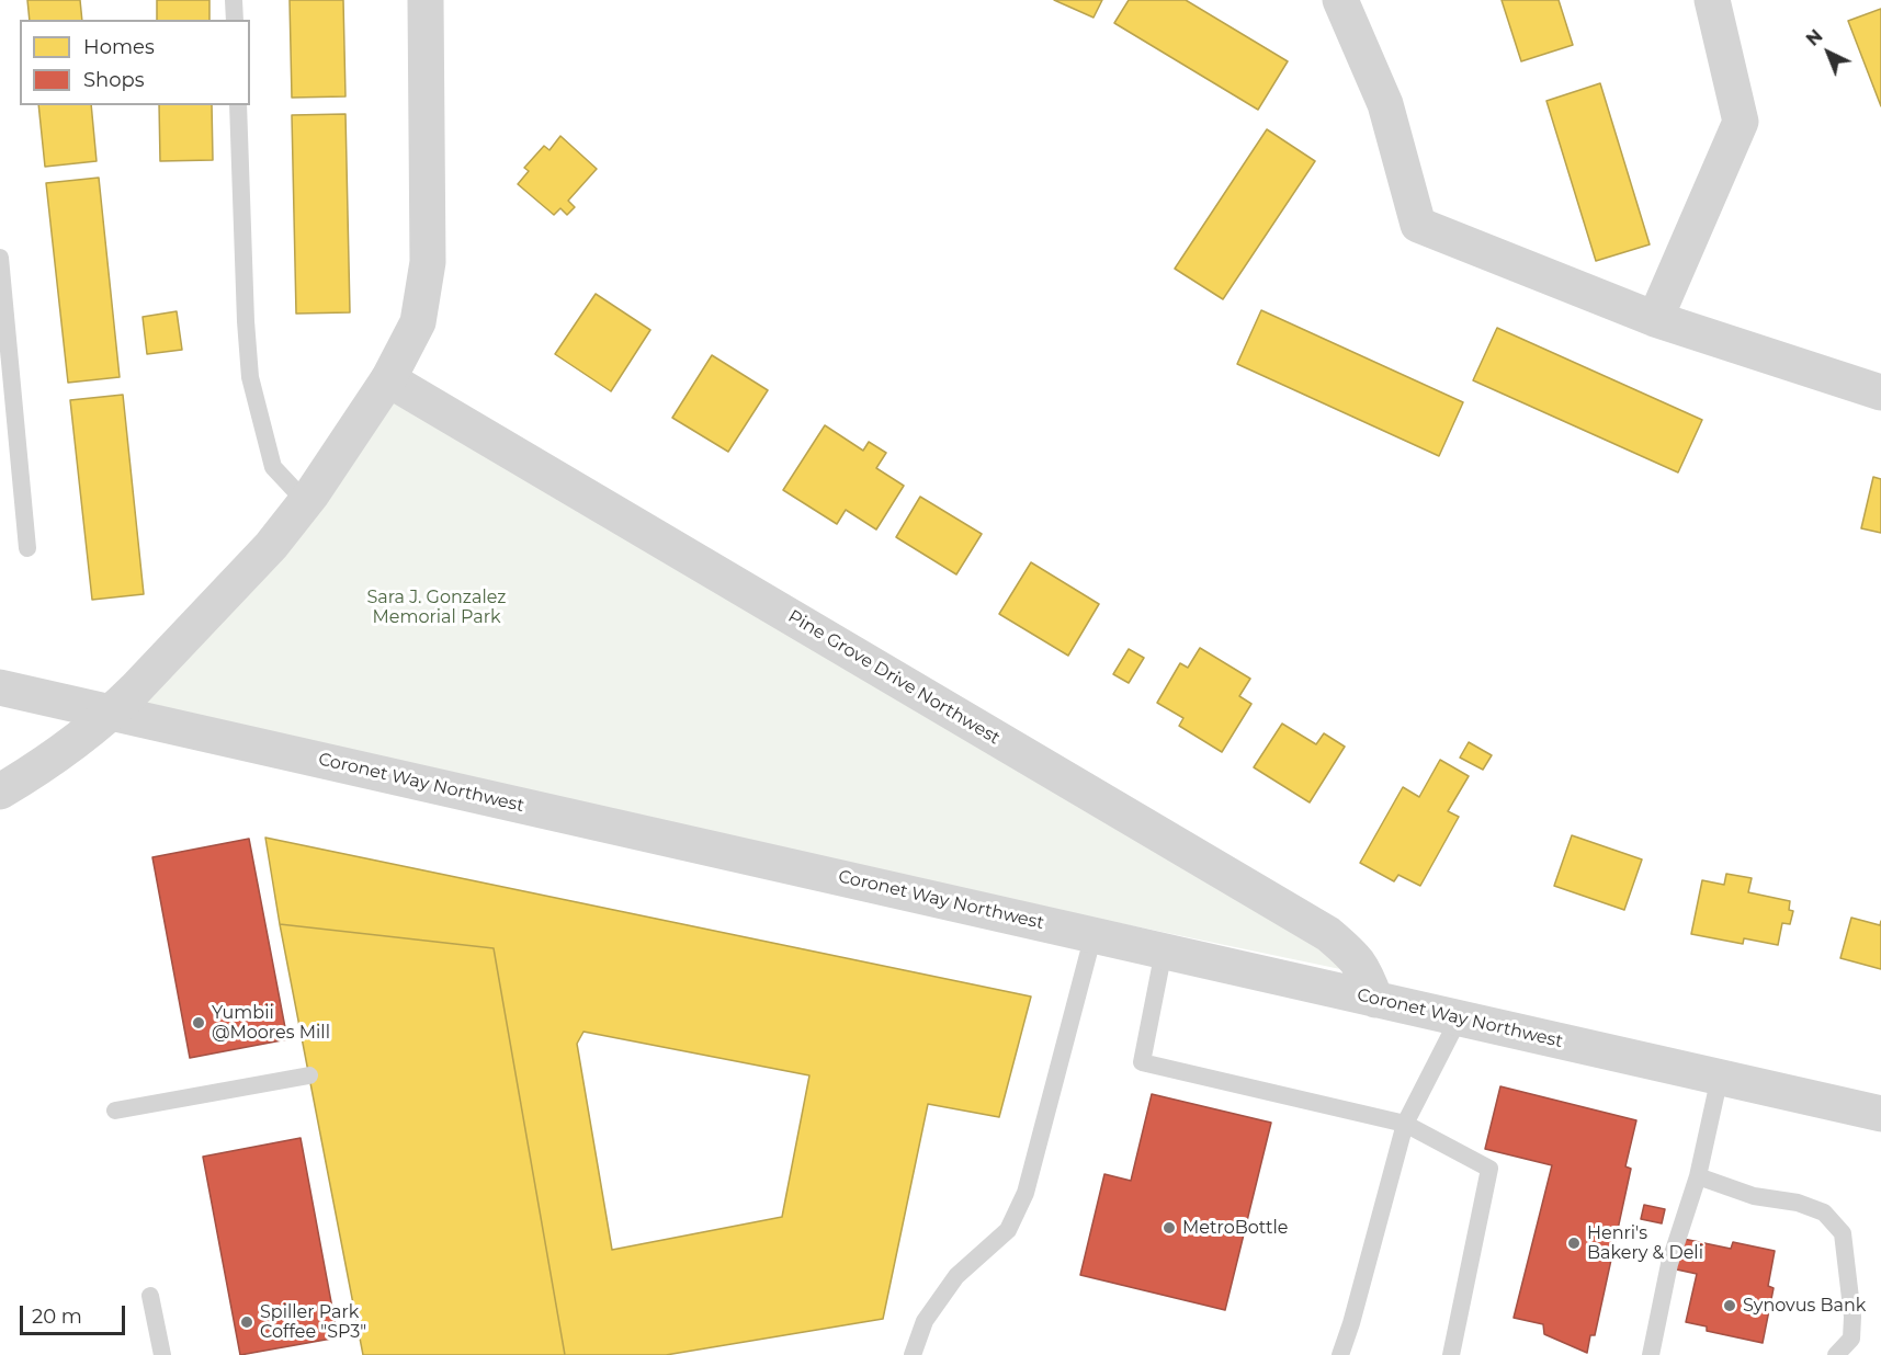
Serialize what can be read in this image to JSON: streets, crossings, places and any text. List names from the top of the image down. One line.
{"streets":{"street":["Pine Grove Drive Northwest","Coronet Way Northwest"]},"crossings":[["Pine Grove Drive Northwest","Coronet Way Northwest"]],"parks":["Sara J. Gonzalez Memorial Park"],"places":["Yumbii @Moores Mill","MetroBottle","Henri's Bakery & Deli","Synovus Bank","Spiller Park Coffee \"SP3\""],"legend":["Homes","Shops"],"scale_bar":"20 m","north":"top left"}
